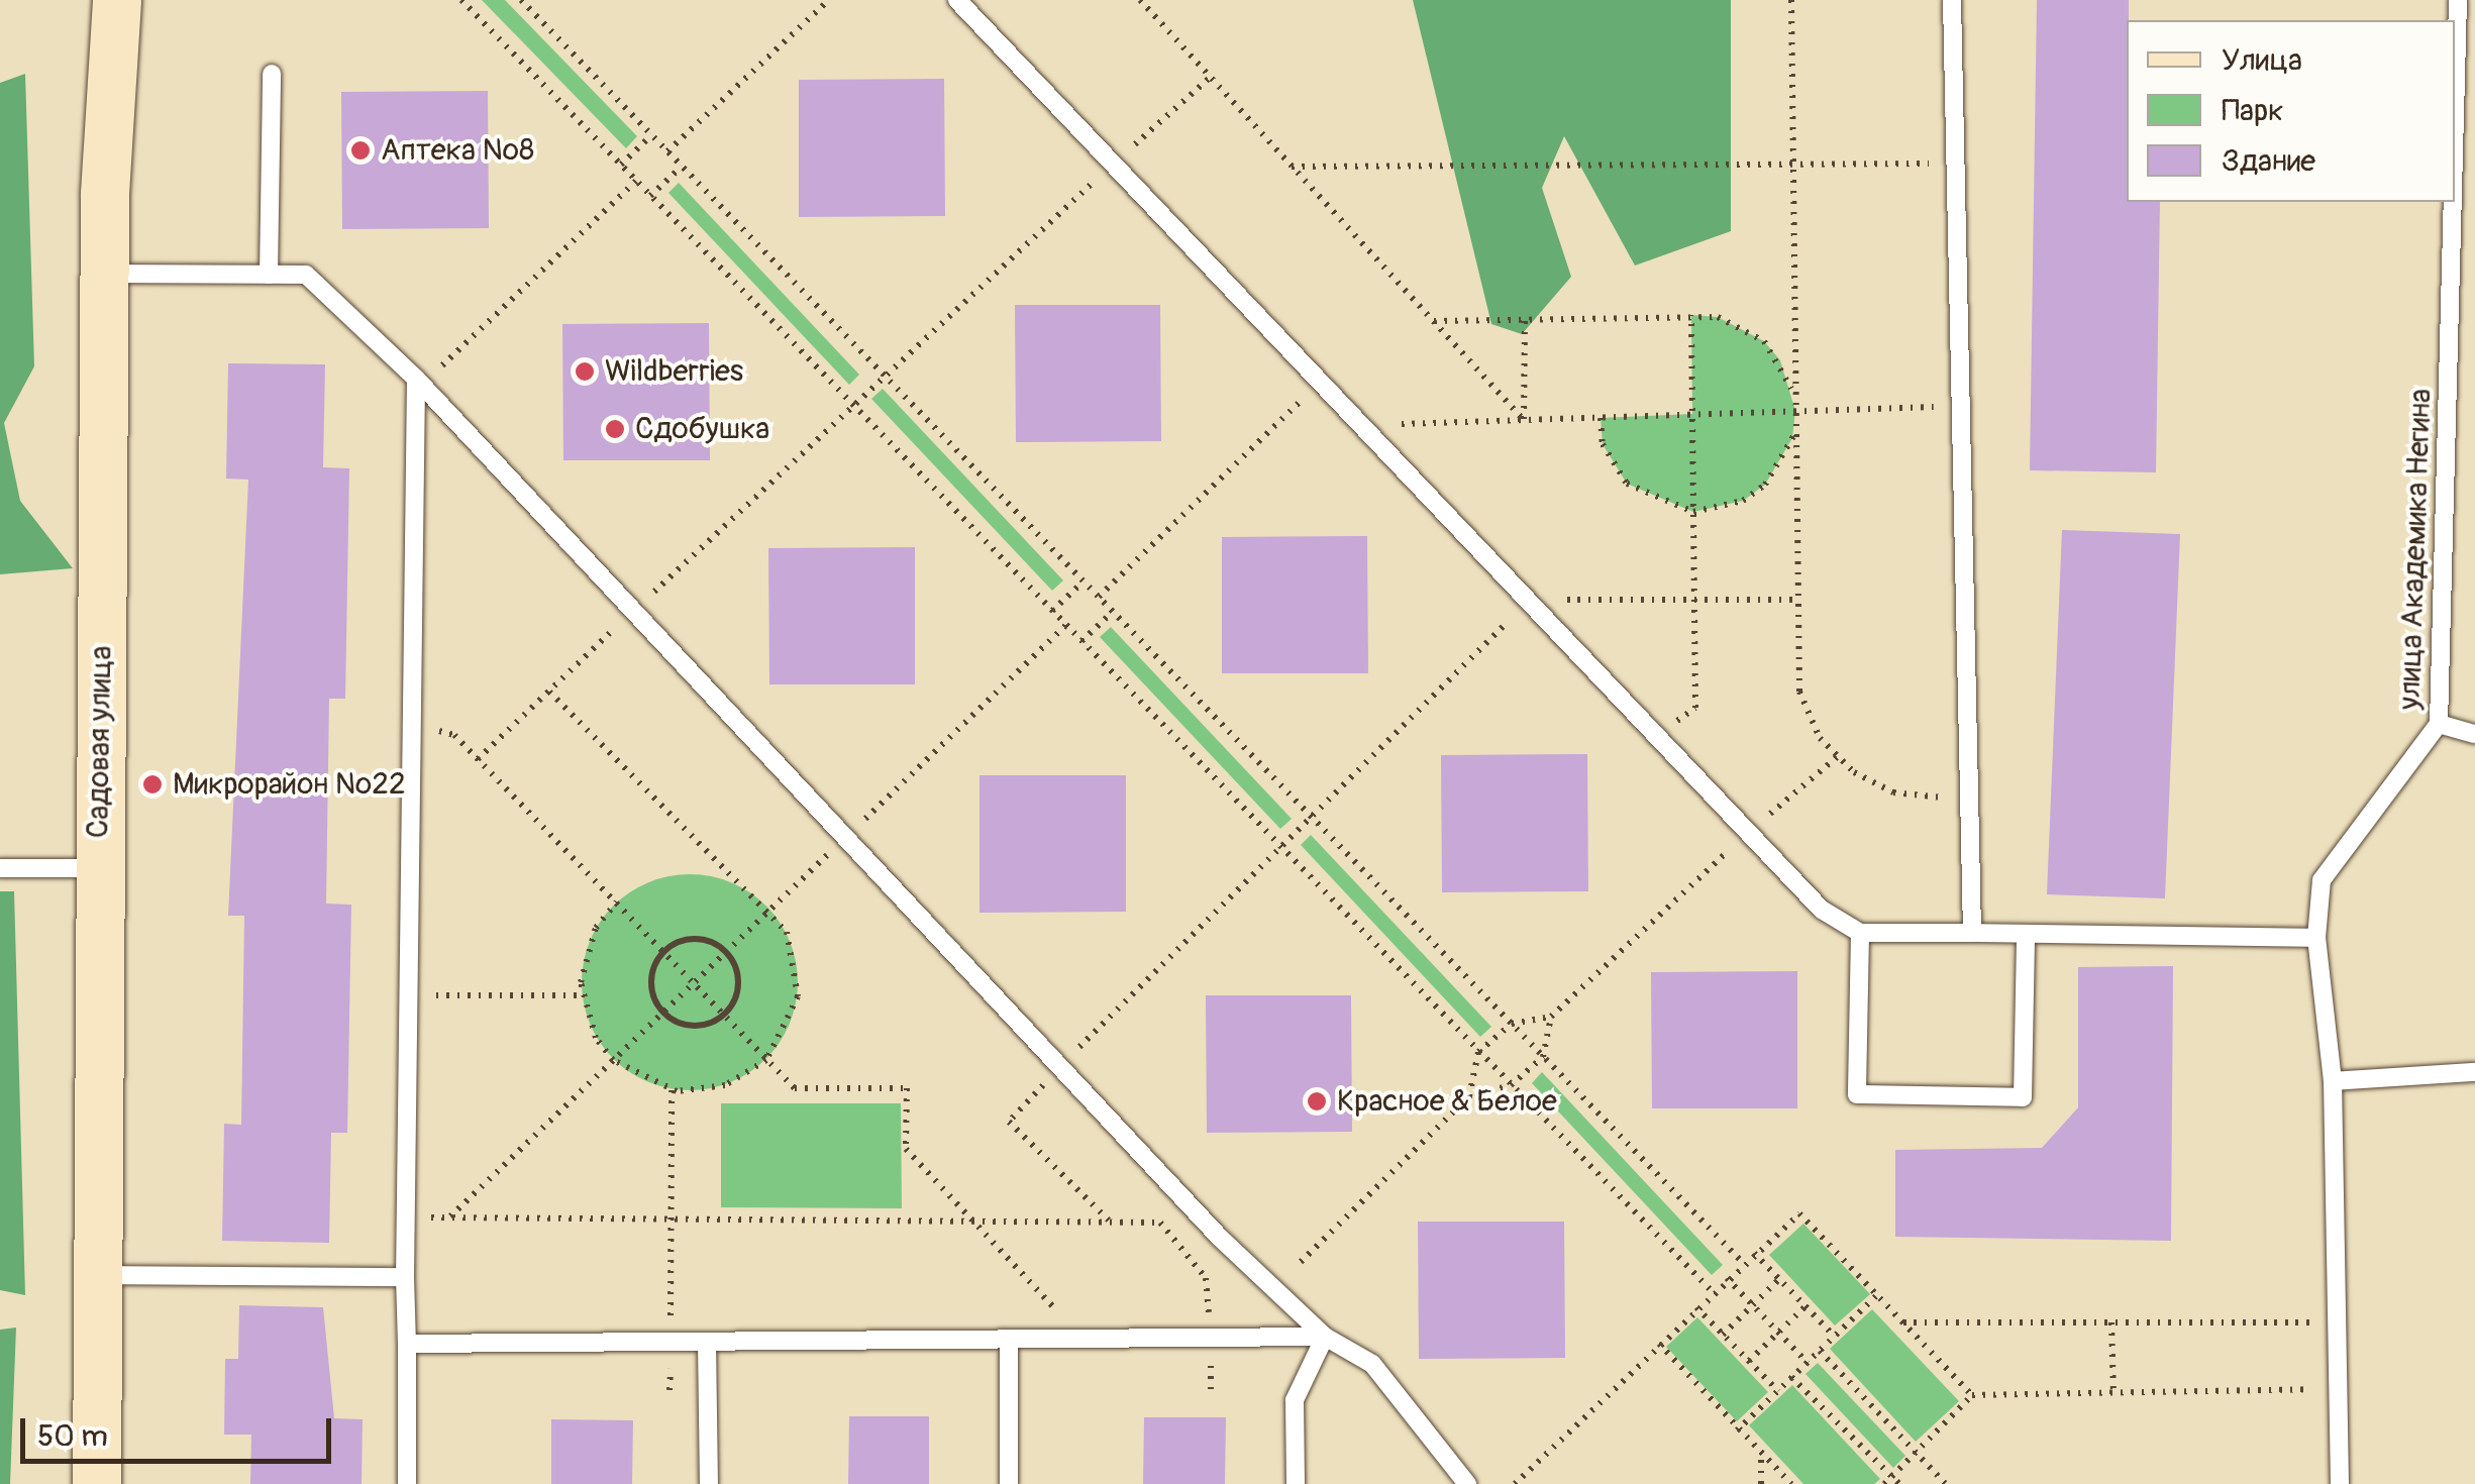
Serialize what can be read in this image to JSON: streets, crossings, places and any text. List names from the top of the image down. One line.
{"streets":{"street":["Садовая улица"],"lane":["улица Академика Негина"]},"places":["Аптека №8","Wildberries","Сдобушка","Микрорайон №22","Красное & Белое"],"legend":["Улица","Парк","Здание"],"scale_bar":"50 m"}
